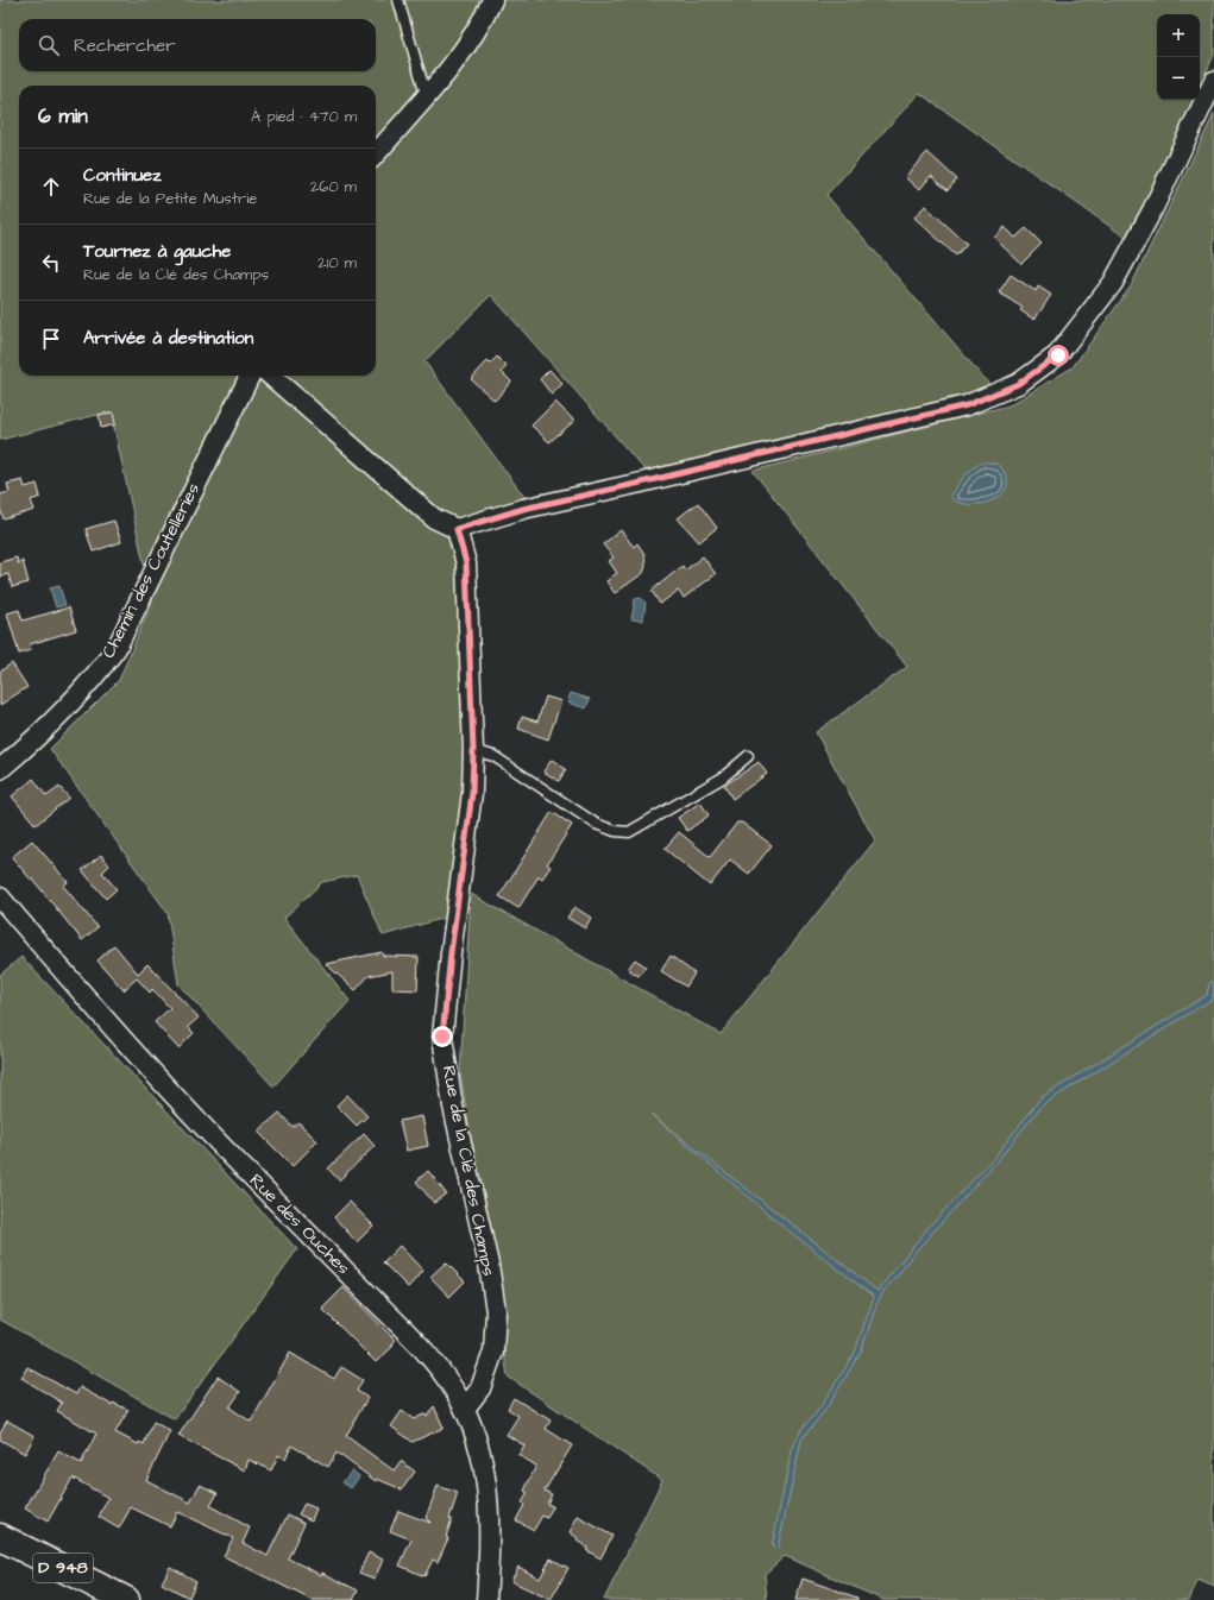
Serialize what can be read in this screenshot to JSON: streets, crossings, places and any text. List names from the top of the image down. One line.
{"streets":{"main road":["D 948"],"street":["Chemin des Coutelleries","Rue de la Clé des Champs","Rue des Ouches"]},"crossings":[["Rue de la Clé des Champs","Rue des Ouches"]],"page":{"map_buttons":["+","−"],"search":"Rechercher","heading":["6 min","À pied · 470 m"],"list":[["Continuez","Rue de la Petite Mustrie","260 m"],["Tournez à gauche","Rue de la Clé des Champs","210 m"],"Arrivée à destination"]}}
